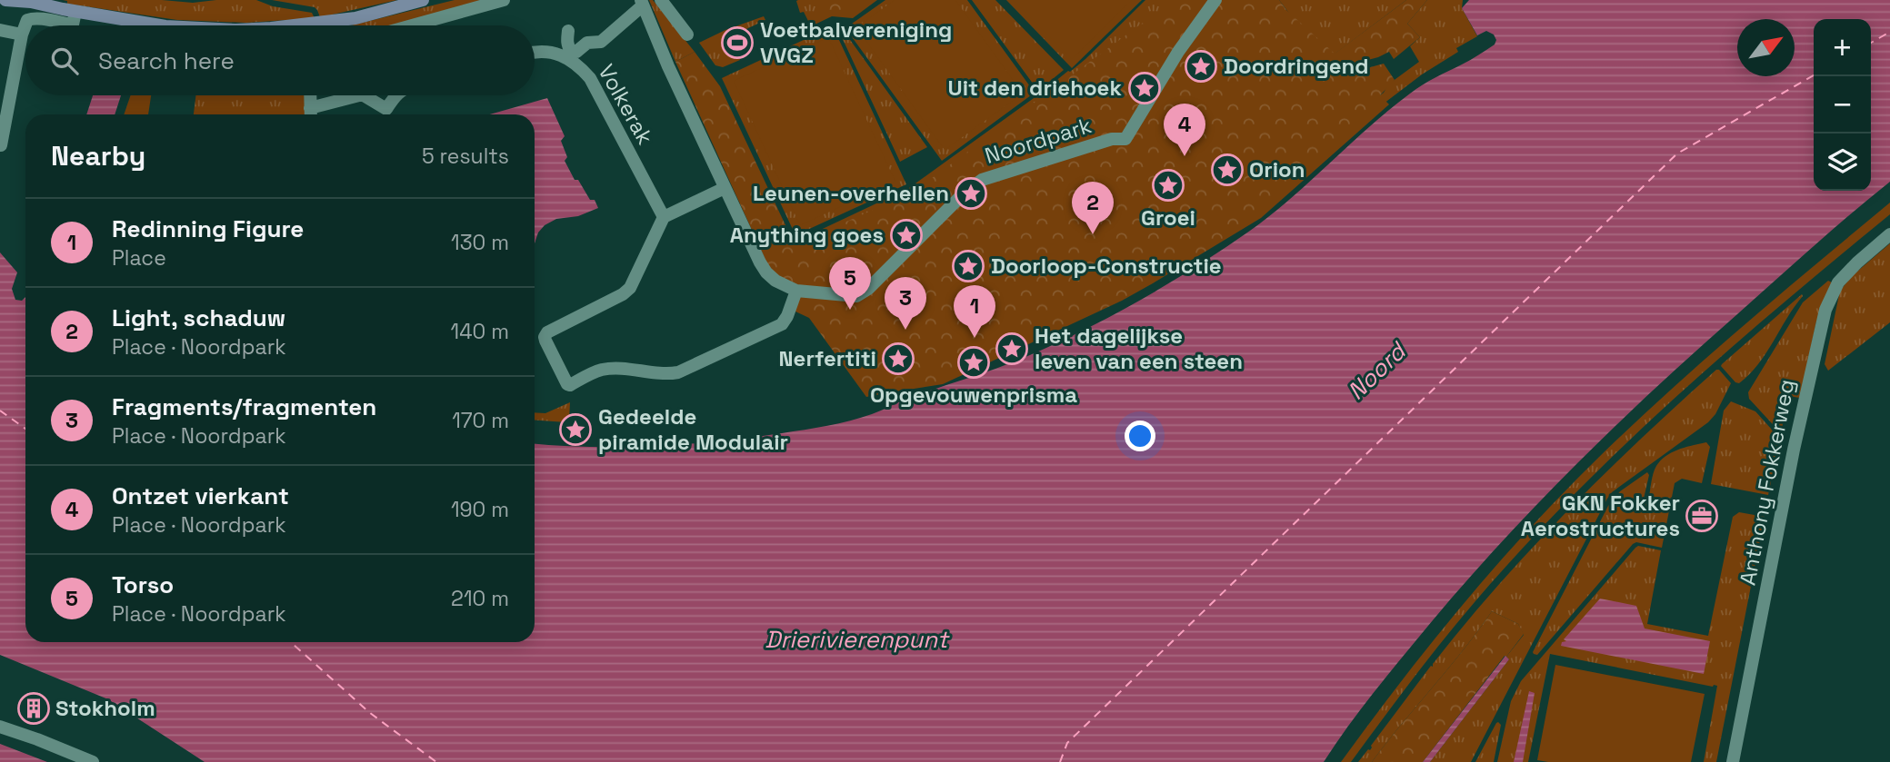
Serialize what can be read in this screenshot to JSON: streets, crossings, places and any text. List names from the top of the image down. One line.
{"streets":{"street":["Volkerak","Noordpark","Anthony Fokkerweg"]},"crossings":[["Volkerak","Noordpark"]],"water":["Noord","Drierivierenpunt"],"places":{"sports":["Voetbalvereniging VVGZ"],"place":["Doordringend","Uit den driehoek","Orion","Groei","Leunen-overhellen","Anything goes","Doorloop-Constructie","Het dagelijkse leven van een steen","Nerfertiti","Opgevouwenprisma","Gedeelde piramide Modulair"],"office":["GKN Fokker Aerostructures"],"building":["Stokholm"]},"north":"top right","page":{"map_buttons":["+","−"],"search":"Search here","pins":["4","2","5","3","1"],"heading":["Nearby","5 results"],"list":[{"mark":"1","name":"Redinning Figure","note":"Place","value":"130 m"},{"mark":"2","name":"Light, schaduw","note":"Place · Noordpark","value":"140 m"},{"mark":"3","name":"Fragments/fragmenten","note":"Place · Noordpark","value":"170 m"},{"mark":"4","name":"Ontzet vierkant","note":"Place · Noordpark","value":"190 m"},{"mark":"5","name":"Torso","note":"Place · Noordpark","value":"210 m"}]}}
